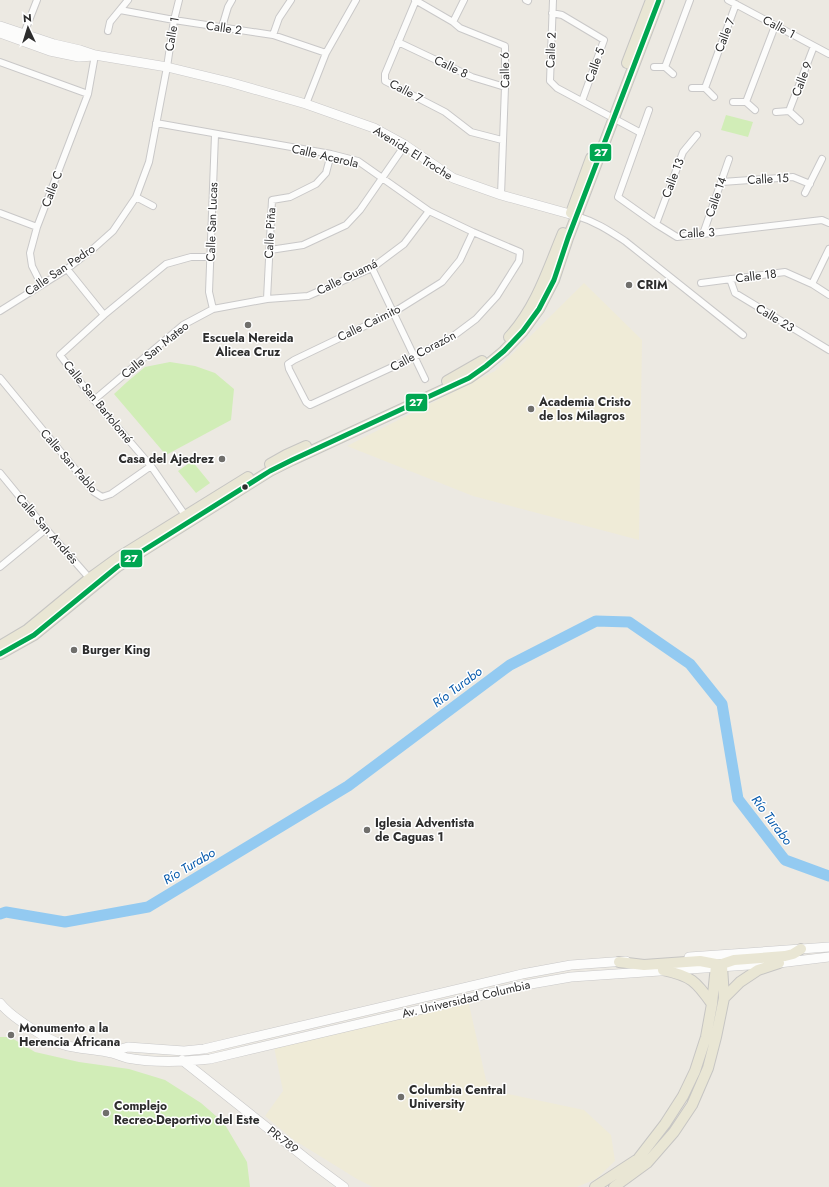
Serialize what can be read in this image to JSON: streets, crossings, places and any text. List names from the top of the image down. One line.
{"streets":{"main road":["Avenida El Troche","Av. Universidad Columbia","PR-789"],"street":["Calle 1","Calle 2","Calle 7","Calle 5","Calle 8","Calle 6","Calle 9","Calle Acerola","Calle 13","Calle 15","Calle C","Calle 14","Calle San Lucas","Calle Piña","Calle 3","Calle San Pedro","Calle 18","Calle Guamá","Calle 23","Calle Caimito","Calle San Mateo","Calle Corazón","Calle San Bartolomé","Calle San Pablo","Calle San Andrés"]},"crossings":[["Calle 1","Calle 2"],["Calle 1","Calle 7"],["Calle 1","Calle 9"],["Calle 1","Avenida El Troche"],["Calle 1","Calle San Pedro"],["Calle 2","Calle 5"],["Calle 2","Calle 3"],["Calle 7","Calle 8"],["Calle 7","Calle 6"],["Calle 8","Calle 6"],["Calle 6","Avenida El Troche"],["Avenida El Troche","Calle C"],["Avenida El Troche","Calle San Pedro"],["Calle Acerola","Calle San Lucas"],["Calle Acerola","Calle Piña"],["Calle Acerola","Calle San Pedro"],["Calle Acerola","Calle Guamá"],["Calle Acerola","Calle Caimito"],["Calle Acerola","Calle Corazón"],["Calle 13","Calle 3"],["Calle 15","Calle 14"],["Calle C","Calle San Pedro"],["Calle 14","Calle 3"],["Calle San Lucas","Calle San Mateo"],["Calle San Lucas","Calle San Bartolomé"],["Calle Piña","Calle Guamá"],["Calle Piña","Calle San Mateo"],["Calle 18","Calle 23"],["Calle Guamá","Calle San Mateo"],["Calle Caimito","Calle Corazón"],["Calle San Mateo","Calle San Bartolomé"],["Calle San Bartolomé","Calle San Pablo"],["Av. Universidad Columbia","PR-789"]],"water":["Río Turabo"],"places":["CRIM","Escuela Nereida Alicea Cruz","Academia Cristo de los Milagros","Casa del Ajedrez","Burger King","Iglesia Adventista de Caguas 1","Monumento a la Herencia Africana","Columbia Central University","Complejo Recreo-Deportivo del Este"],"lines":["transit line 27"],"north":"top"}
